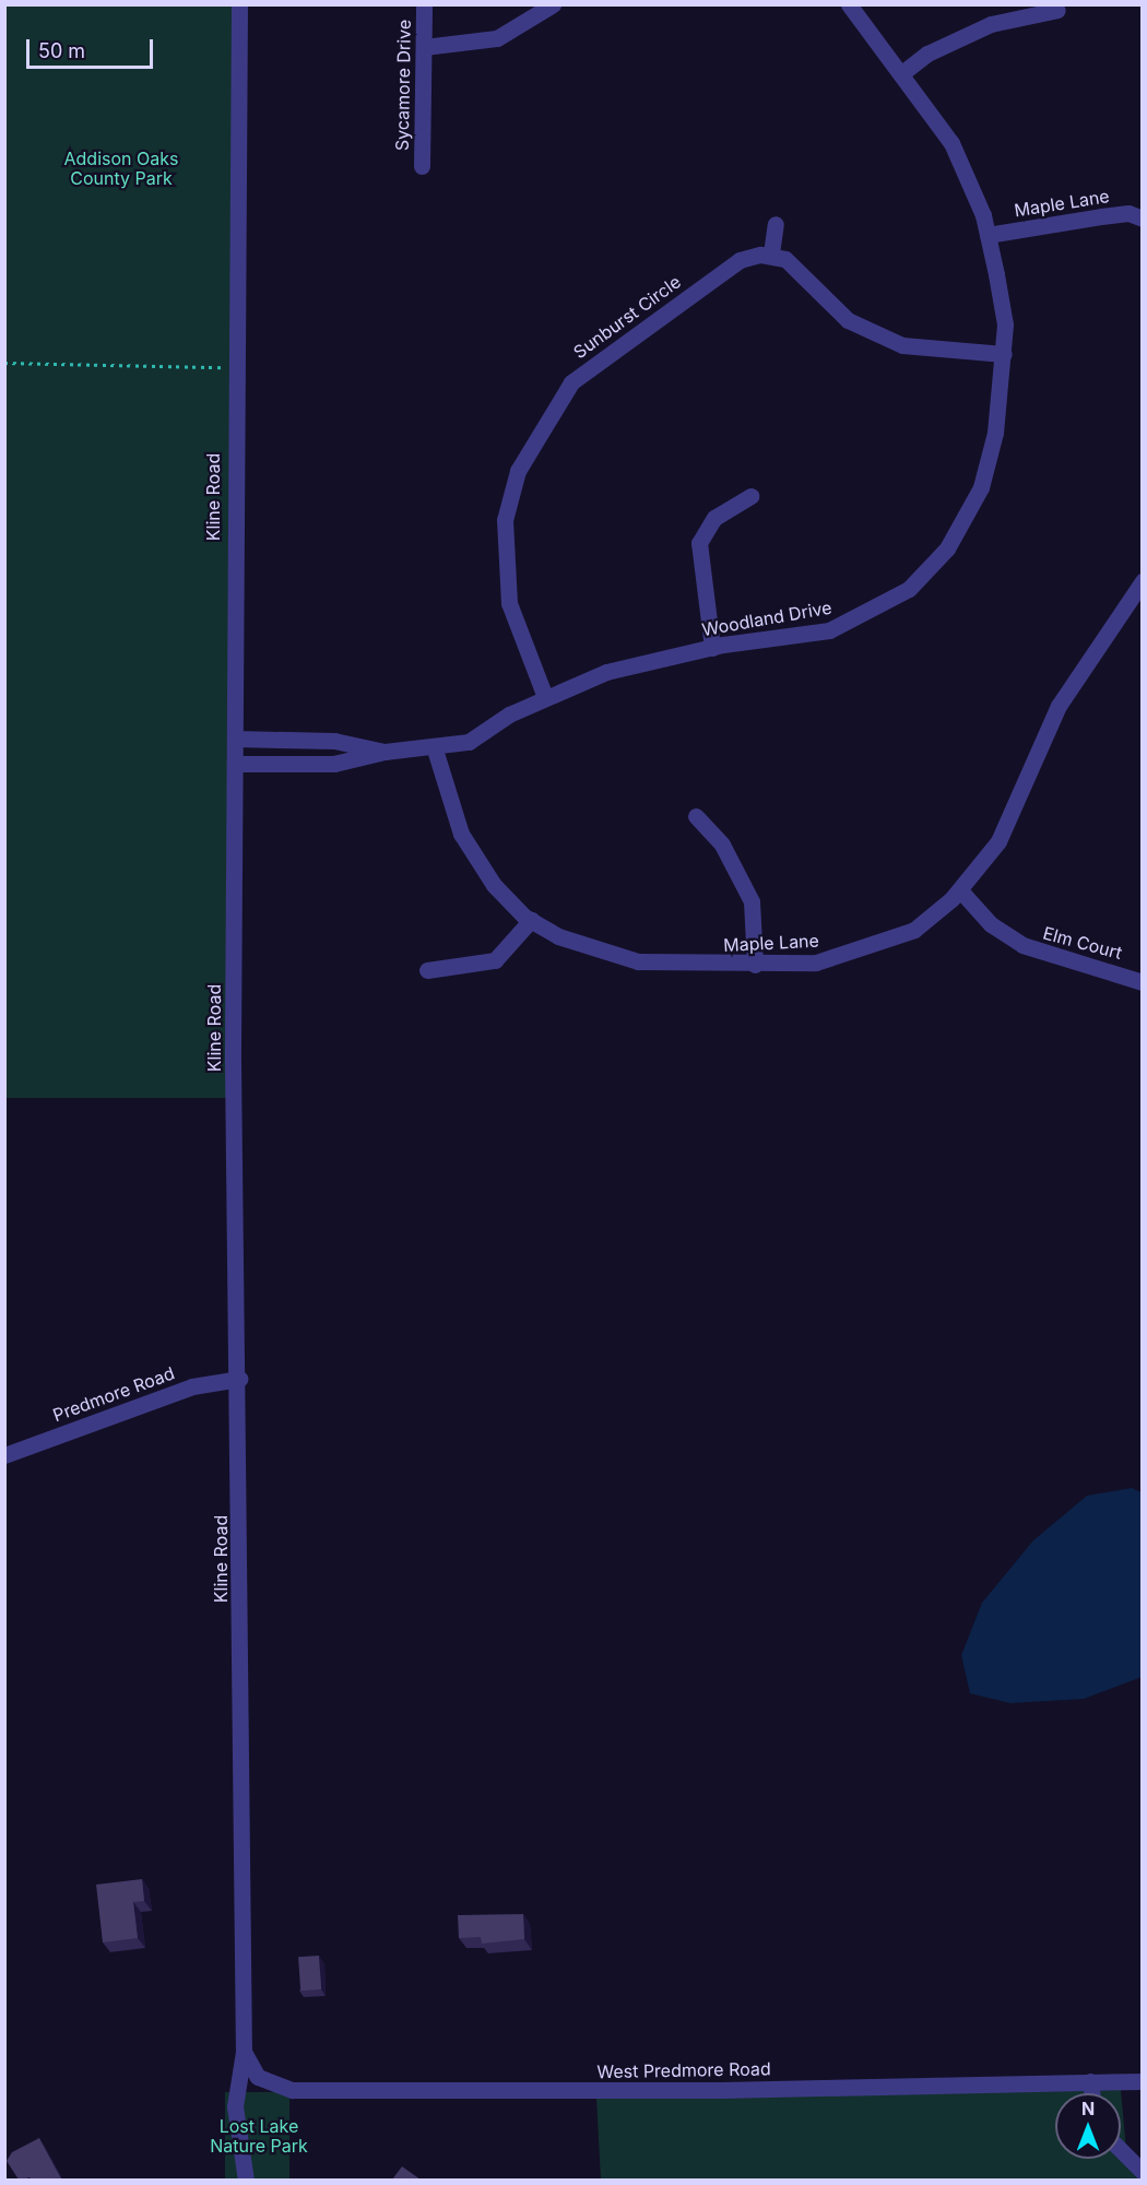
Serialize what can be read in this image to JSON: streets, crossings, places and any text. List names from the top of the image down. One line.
{"streets":{"street":["Sycamore Drive","Maple Lane","Sunburst Circle","Kline Road","Woodland Drive","Elm Court","Predmore Road","West Predmore Road"]},"crossings":[["Maple Lane","Woodland Drive"],["Maple Lane","Elm Court"],["Sunburst Circle","Woodland Drive"],["Kline Road","Woodland Drive"],["Kline Road","Predmore Road"],["Kline Road","West Predmore Road"]],"parks":["Addison Oaks County Park","Lost Lake Nature Park"],"scale_bar":"50 m","north":"top"}
